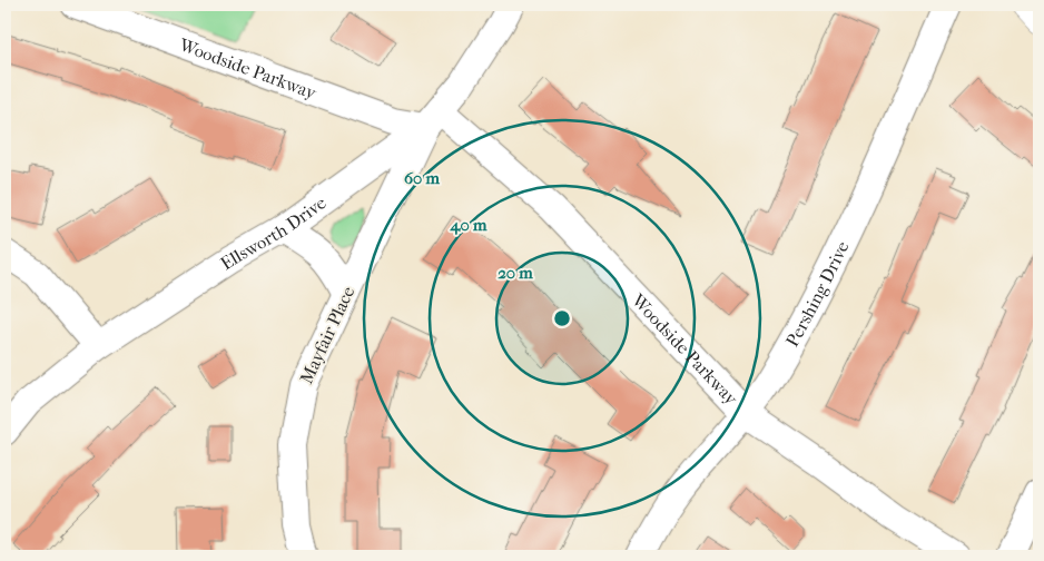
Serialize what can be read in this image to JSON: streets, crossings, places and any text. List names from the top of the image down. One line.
{"streets":{"street":["Woodside Parkway","Ellsworth Drive","Pershing Drive","Mayfair Place"]},"crossings":[["Woodside Parkway","Ellsworth Drive"],["Woodside Parkway","Pershing Drive"],["Woodside Parkway","Mayfair Place"],["Ellsworth Drive","Mayfair Place"]],"rings":["60 m","40 m","20 m"]}
